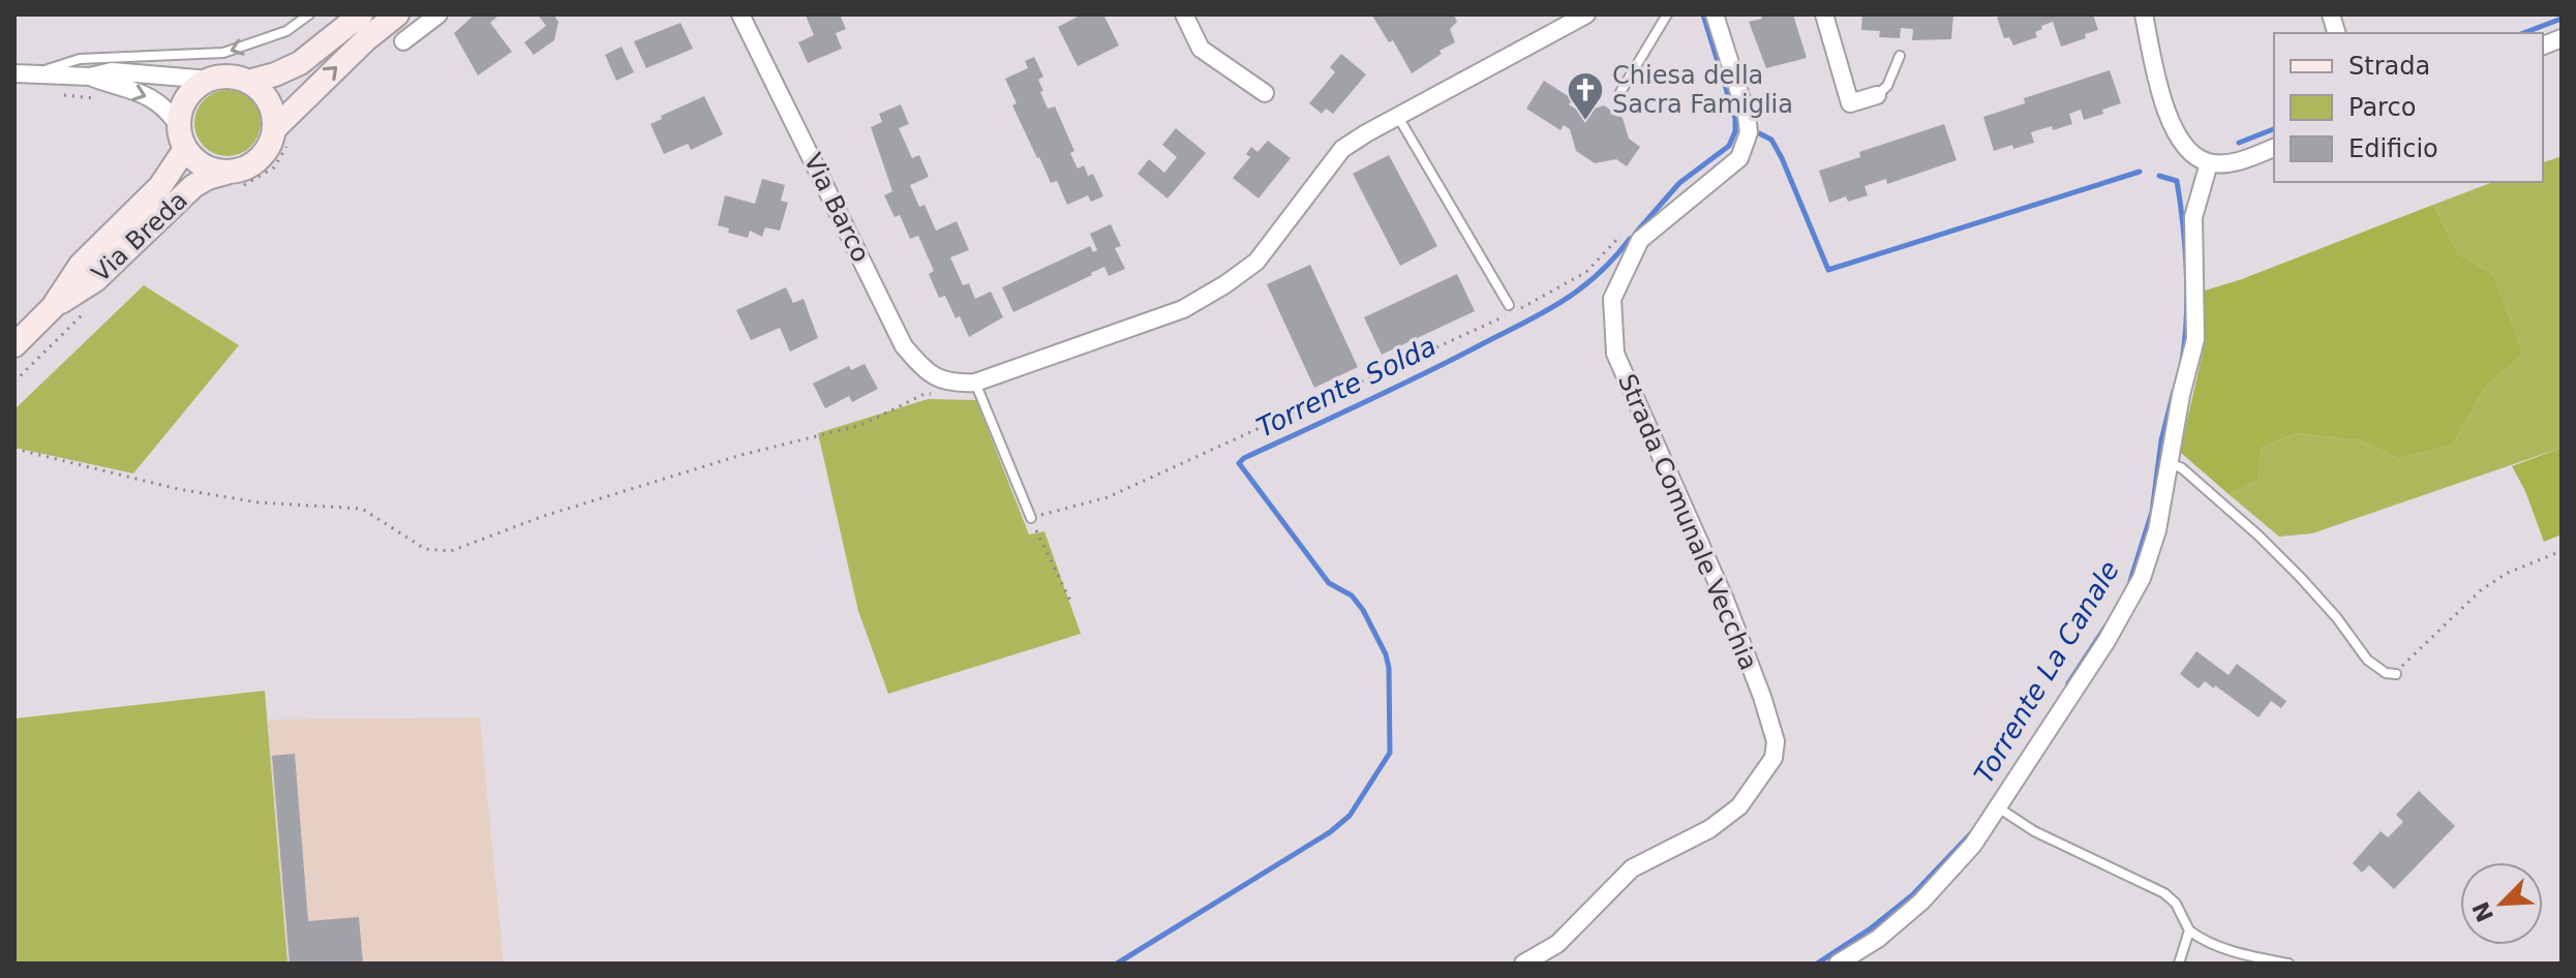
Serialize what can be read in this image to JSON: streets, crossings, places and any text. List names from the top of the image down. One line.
{"streets":{"street":["Via Barco","Via Breda","Strada Comunale Vecchia"]},"water":["Torrente Solda","Torrente La Canale"],"places":{"church":["Chiesa della Sacra Famiglia"]},"legend":["Strada","Parco","Edificio"],"north":"bottom left"}
